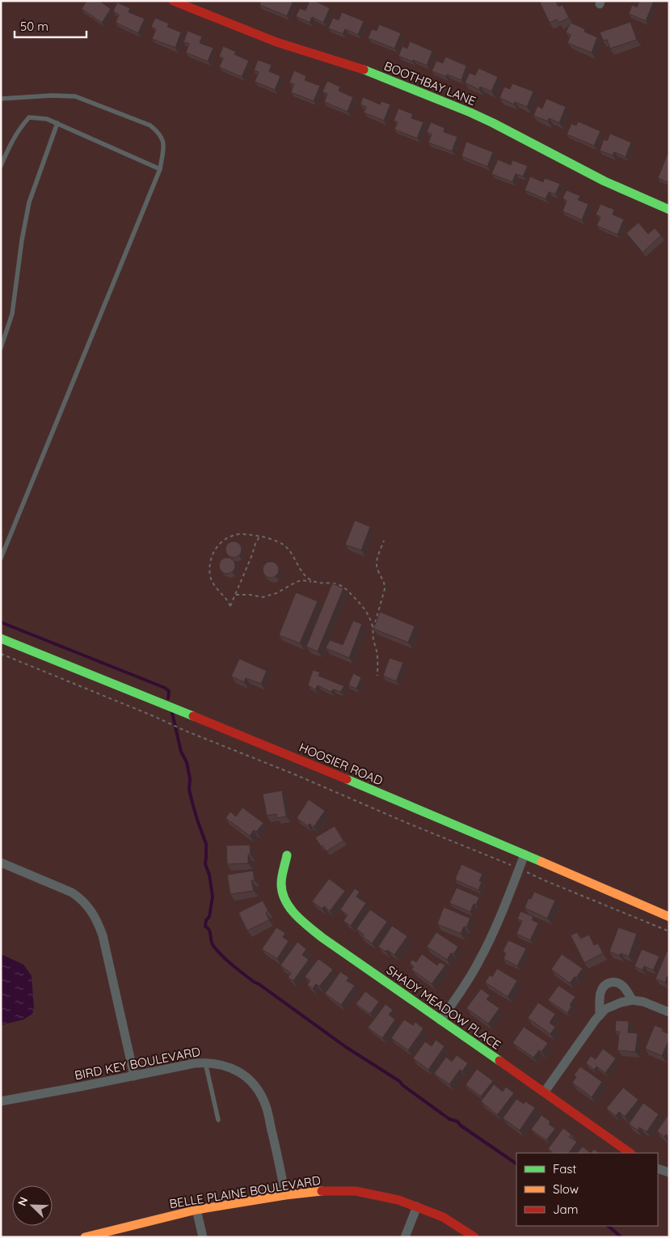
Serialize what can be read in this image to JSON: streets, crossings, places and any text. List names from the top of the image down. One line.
{"streets":{"street":["BOOTHBAY LANE","HOOSIER ROAD","SHADY MEADOW PLACE","BIRD KEY BOULEVARD","BELLE PLAINE BOULEVARD"]},"crossings":[["BIRD KEY BOULEVARD","BELLE PLAINE BOULEVARD"]],"legend":["Fast","Slow","Jam"],"scale_bar":"50 m","north":"top left"}
